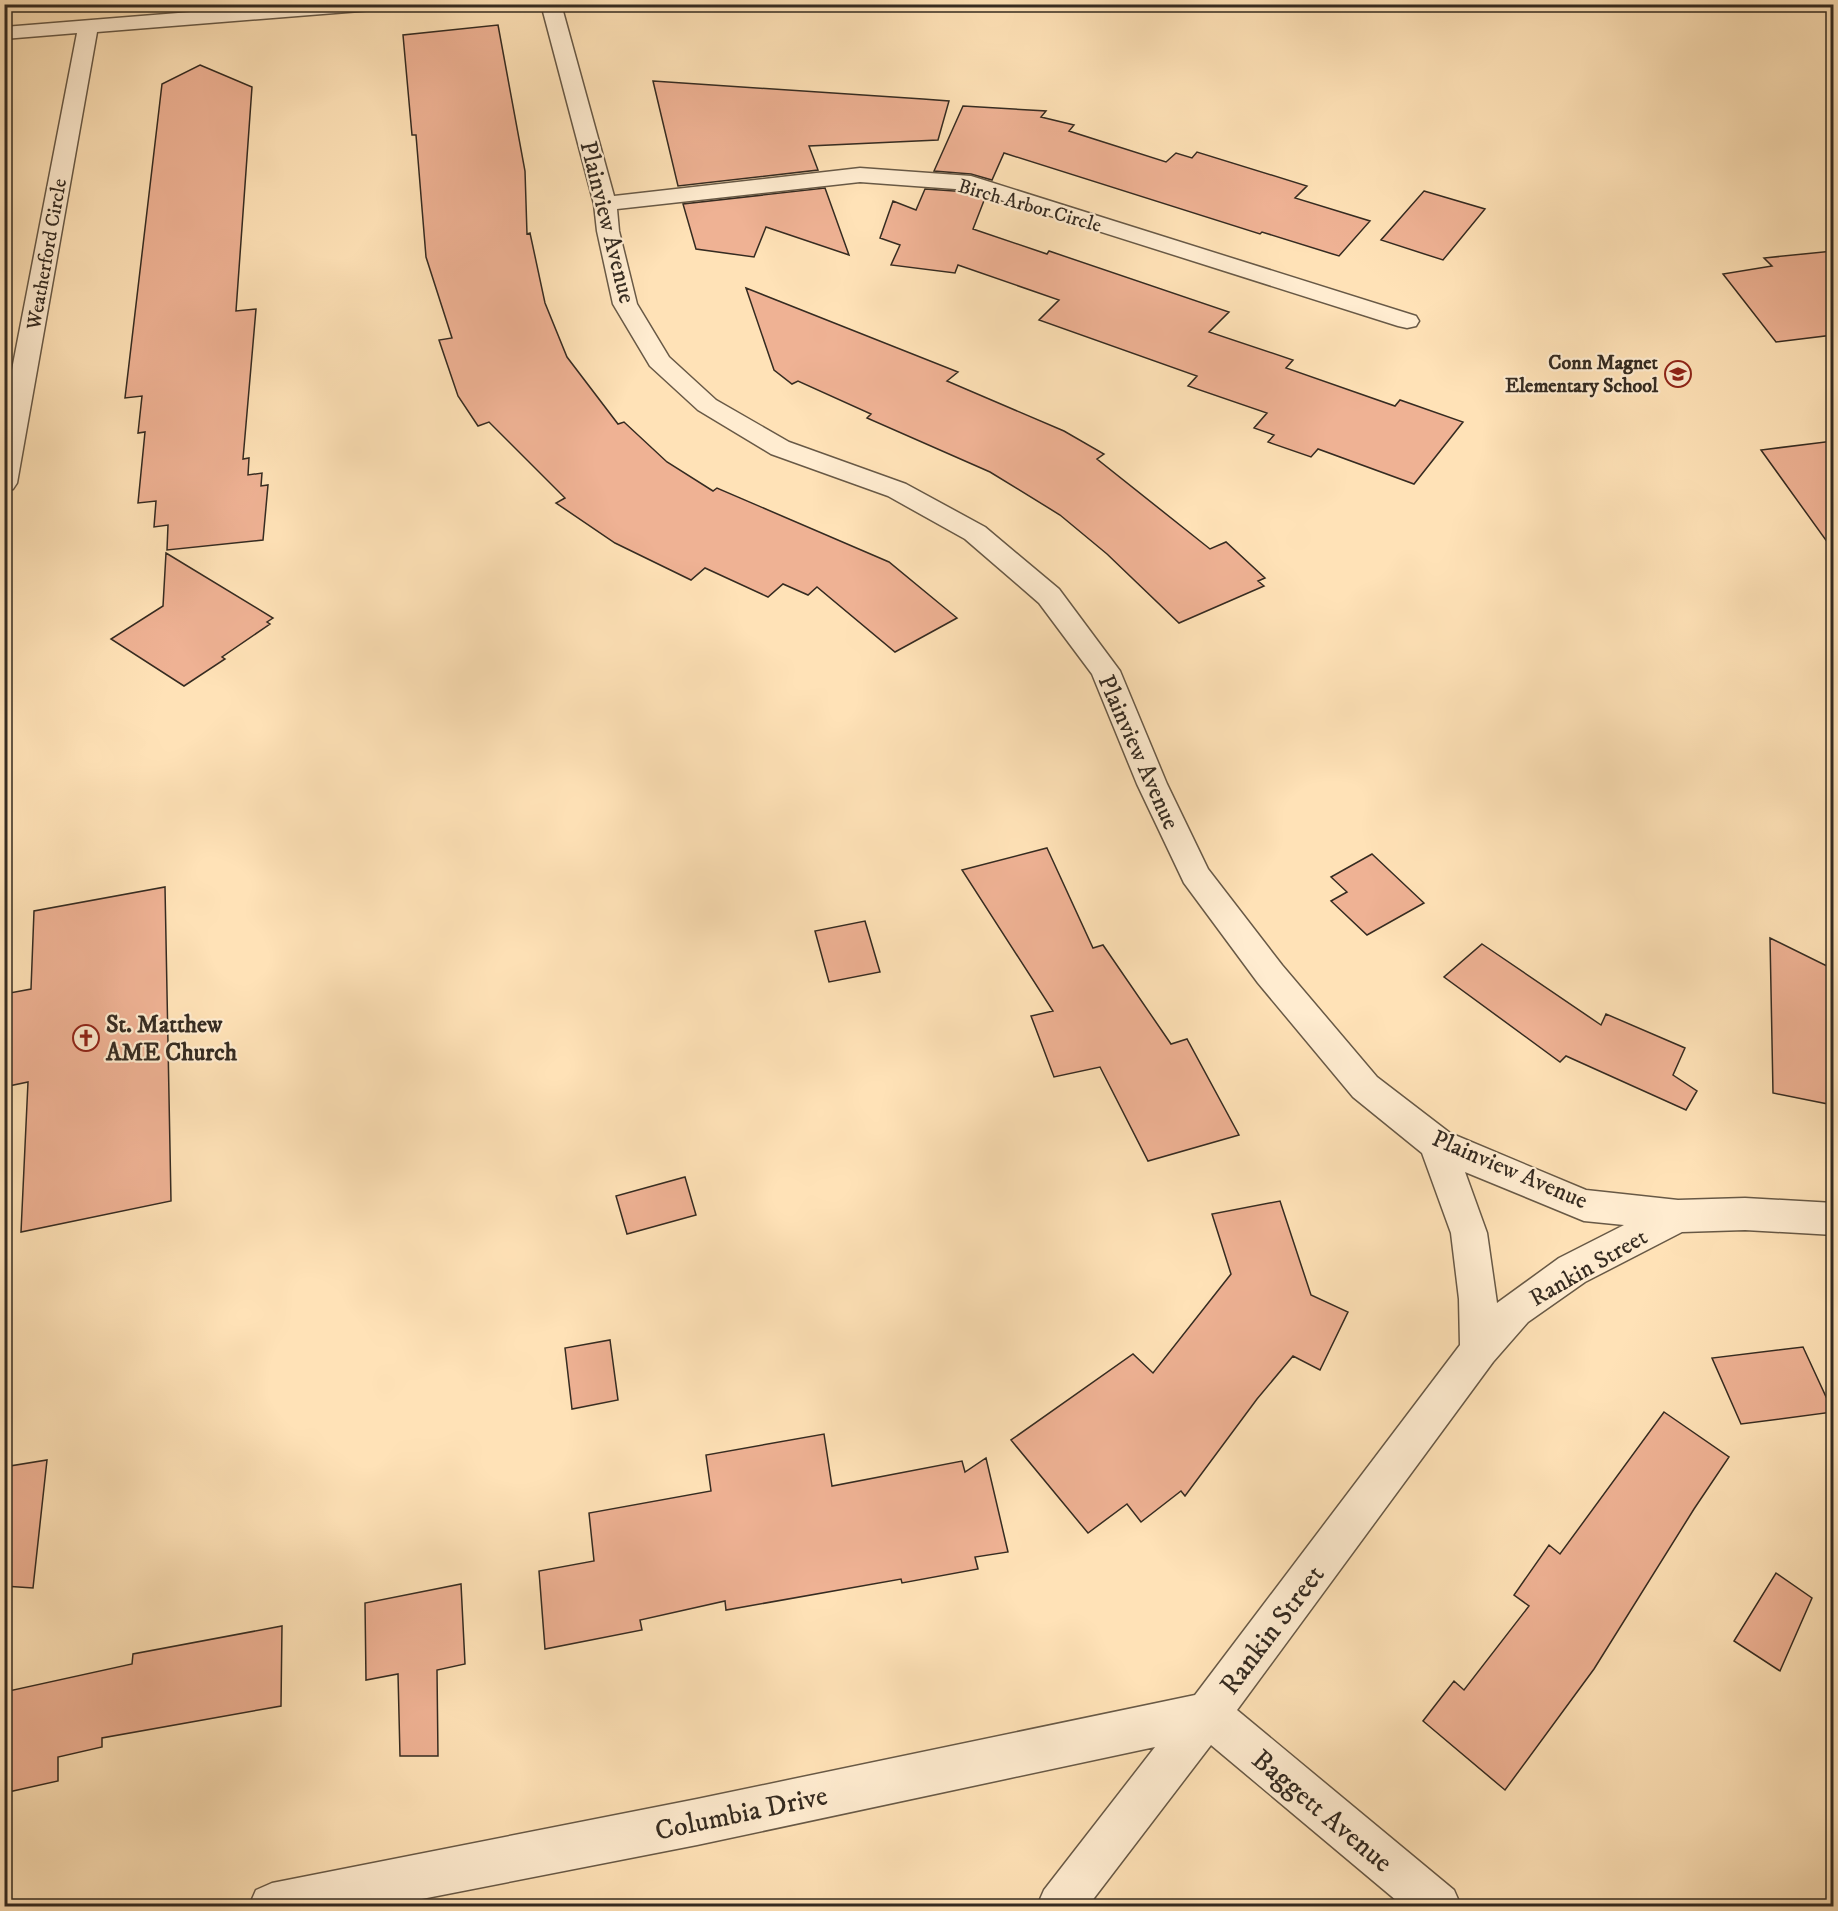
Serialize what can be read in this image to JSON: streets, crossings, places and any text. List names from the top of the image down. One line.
{"streets":{"street":["Birch Arbor Circle","Plainview Avenue","Weatherford Circle","Rankin Street","Baggett Avenue","Columbia Drive"]},"crossings":[["Birch Arbor Circle","Plainview Avenue"],["Plainview Avenue","Rankin Street"],["Rankin Street","Baggett Avenue"],["Rankin Street","Columbia Drive"],["Baggett Avenue","Columbia Drive"]],"places":{"school or university":["Conn Magnet Elementary School"],"church":["St. Matthew AME Church"]}}
